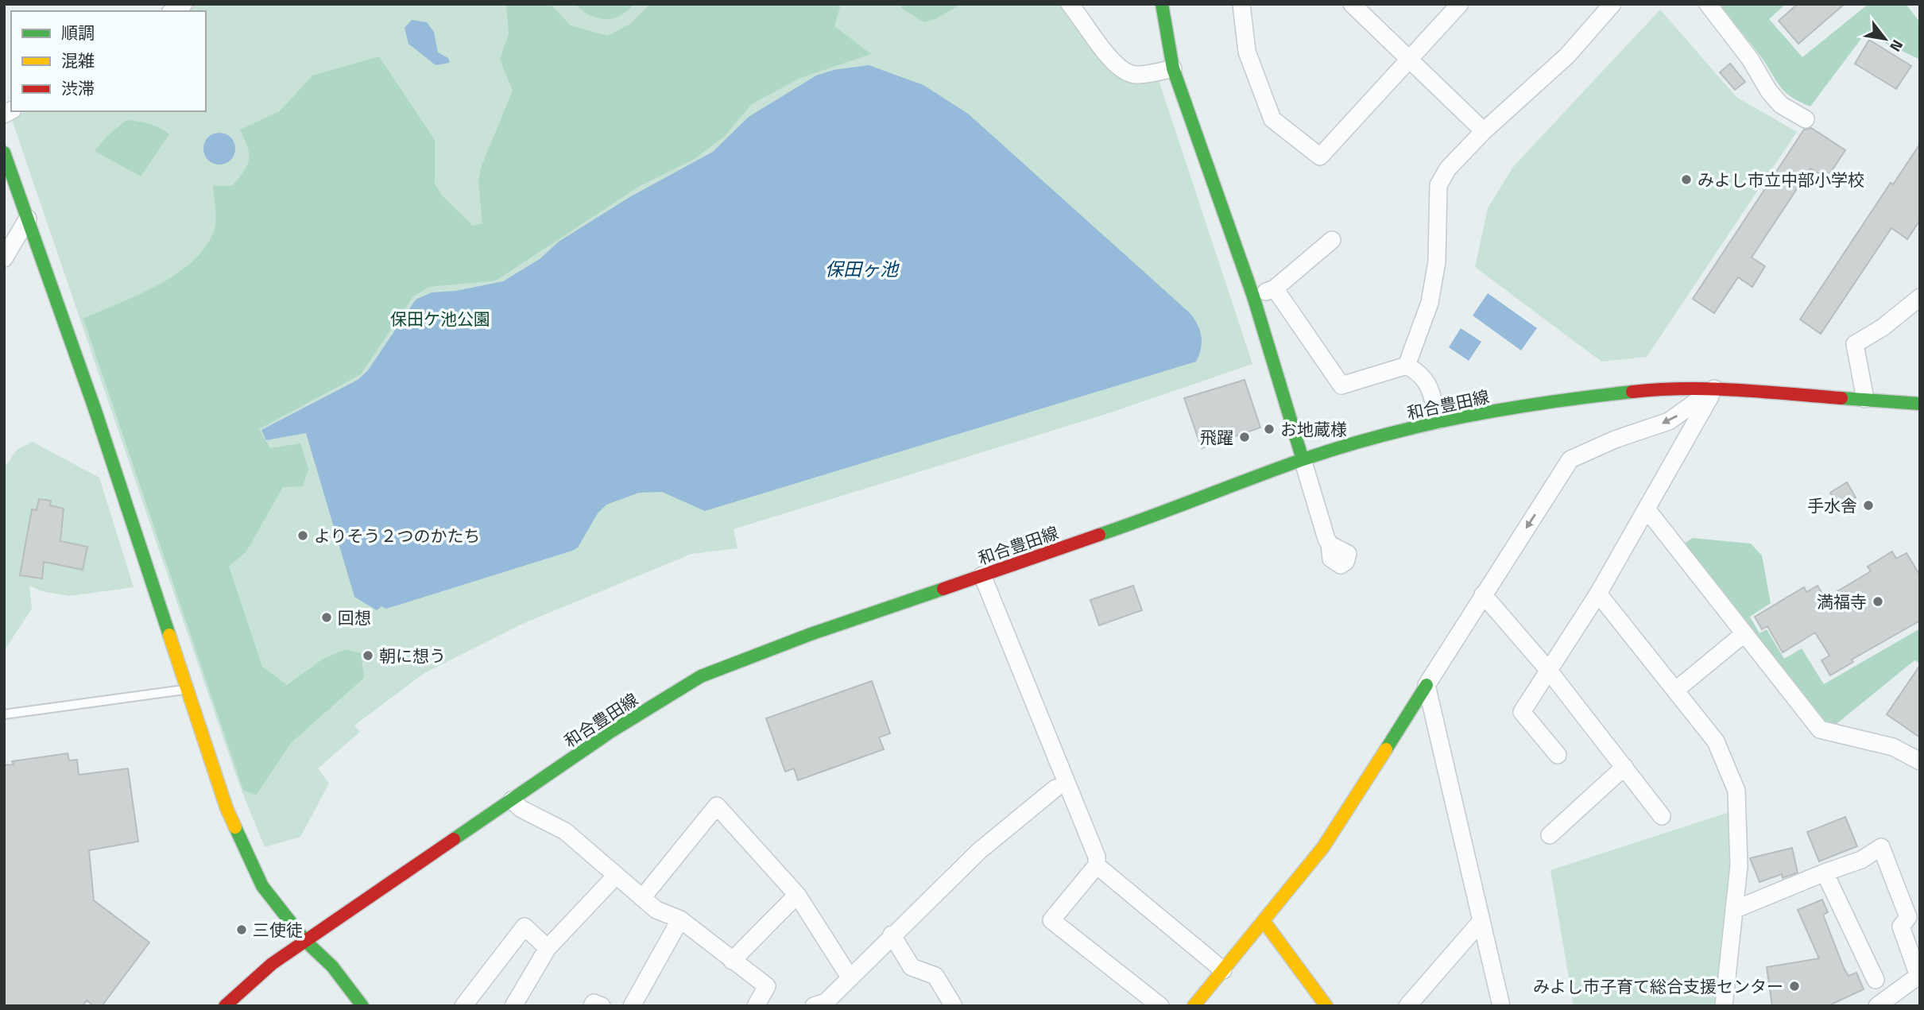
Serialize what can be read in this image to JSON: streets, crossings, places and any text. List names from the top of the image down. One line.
{"streets":{"street":["和合豊田線"]},"water":["保田ヶ池"],"parks":["保田ケ池公園"],"places":["みよし市立中部小学校","お地蔵様","飛躍","手水舎","よりそう２つのかたち","満福寺","回想","朝に想う","三使徒","みよし市子育て総合支援センター"],"legend":["順調","混雑","渋滞"],"north":"bottom right"}
